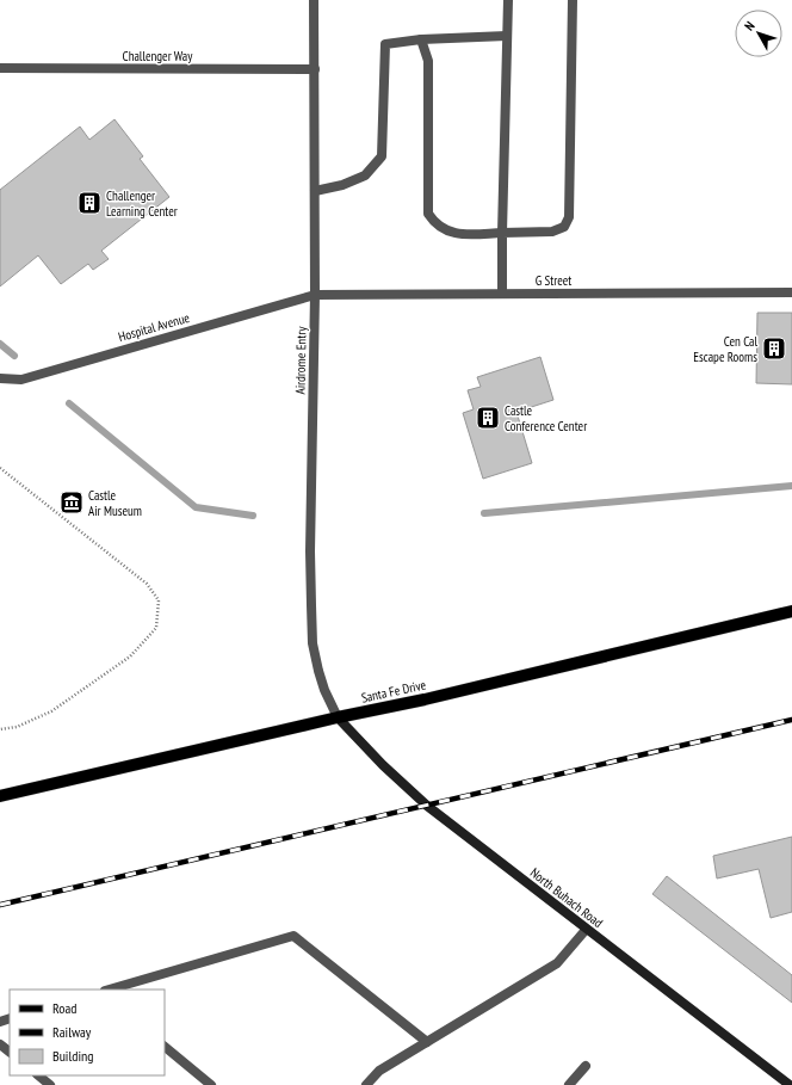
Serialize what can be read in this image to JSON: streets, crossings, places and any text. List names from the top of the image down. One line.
{"streets":{"main road":["Santa Fe Drive","North Buhach Road"],"street":["Challenger Way","G Street","Hospital Avenue","Airdrome Entry"]},"crossings":[["Challenger Way","Airdrome Entry"],["G Street","Hospital Avenue"],["G Street","Airdrome Entry"],["Hospital Avenue","Airdrome Entry"],["Airdrome Entry","Santa Fe Drive"],["Airdrome Entry","North Buhach Road"],["Santa Fe Drive","North Buhach Road"]],"places":{"building":["Challenger Learning Center","Cen Cal Escape Rooms","Castle Conference Center"],"museum":["Castle Air Museum"]},"legend":["Road","Railway","Building"],"north":"top left"}
